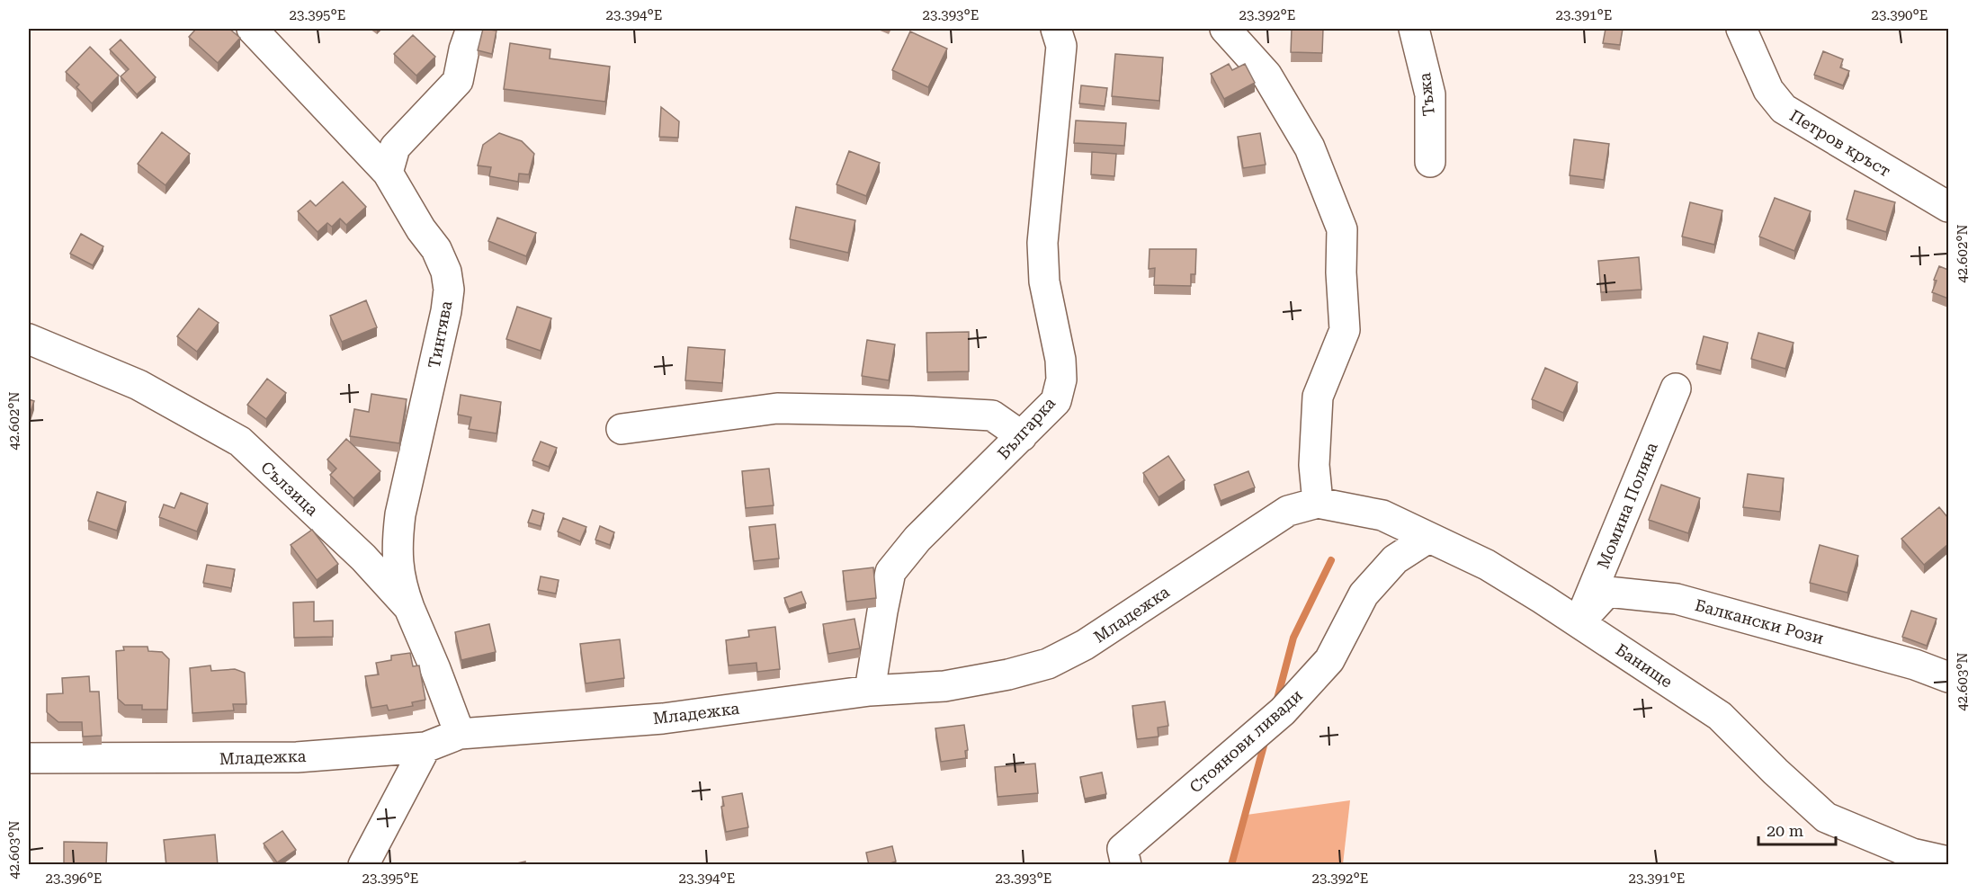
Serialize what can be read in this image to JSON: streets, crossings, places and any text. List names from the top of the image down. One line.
{"streets":{"street":["Тъжа","Петров кръст","Тинтява","Българка","Сълзица","Момина Поляна","Младежка","Балкански Рози","Банище","Стоянови ливади"]},"crossings":[["Тинтява","Сълзица"],["Българка","Младежка"],["Сълзица","Младежка"],["Момина Поляна","Балкански Рози"],["Момина Поляна","Банище"],["Младежка","Банище"],["Балкански Рози","Банище"],["Банище","Стоянови ливади"]],"scale_bar":"20 m","coordinates":["23.395°E","23.394°E","23.393°E","23.392°E","23.391°E","23.390°E","42.602°N","42.603°N","23.396°E"]}
